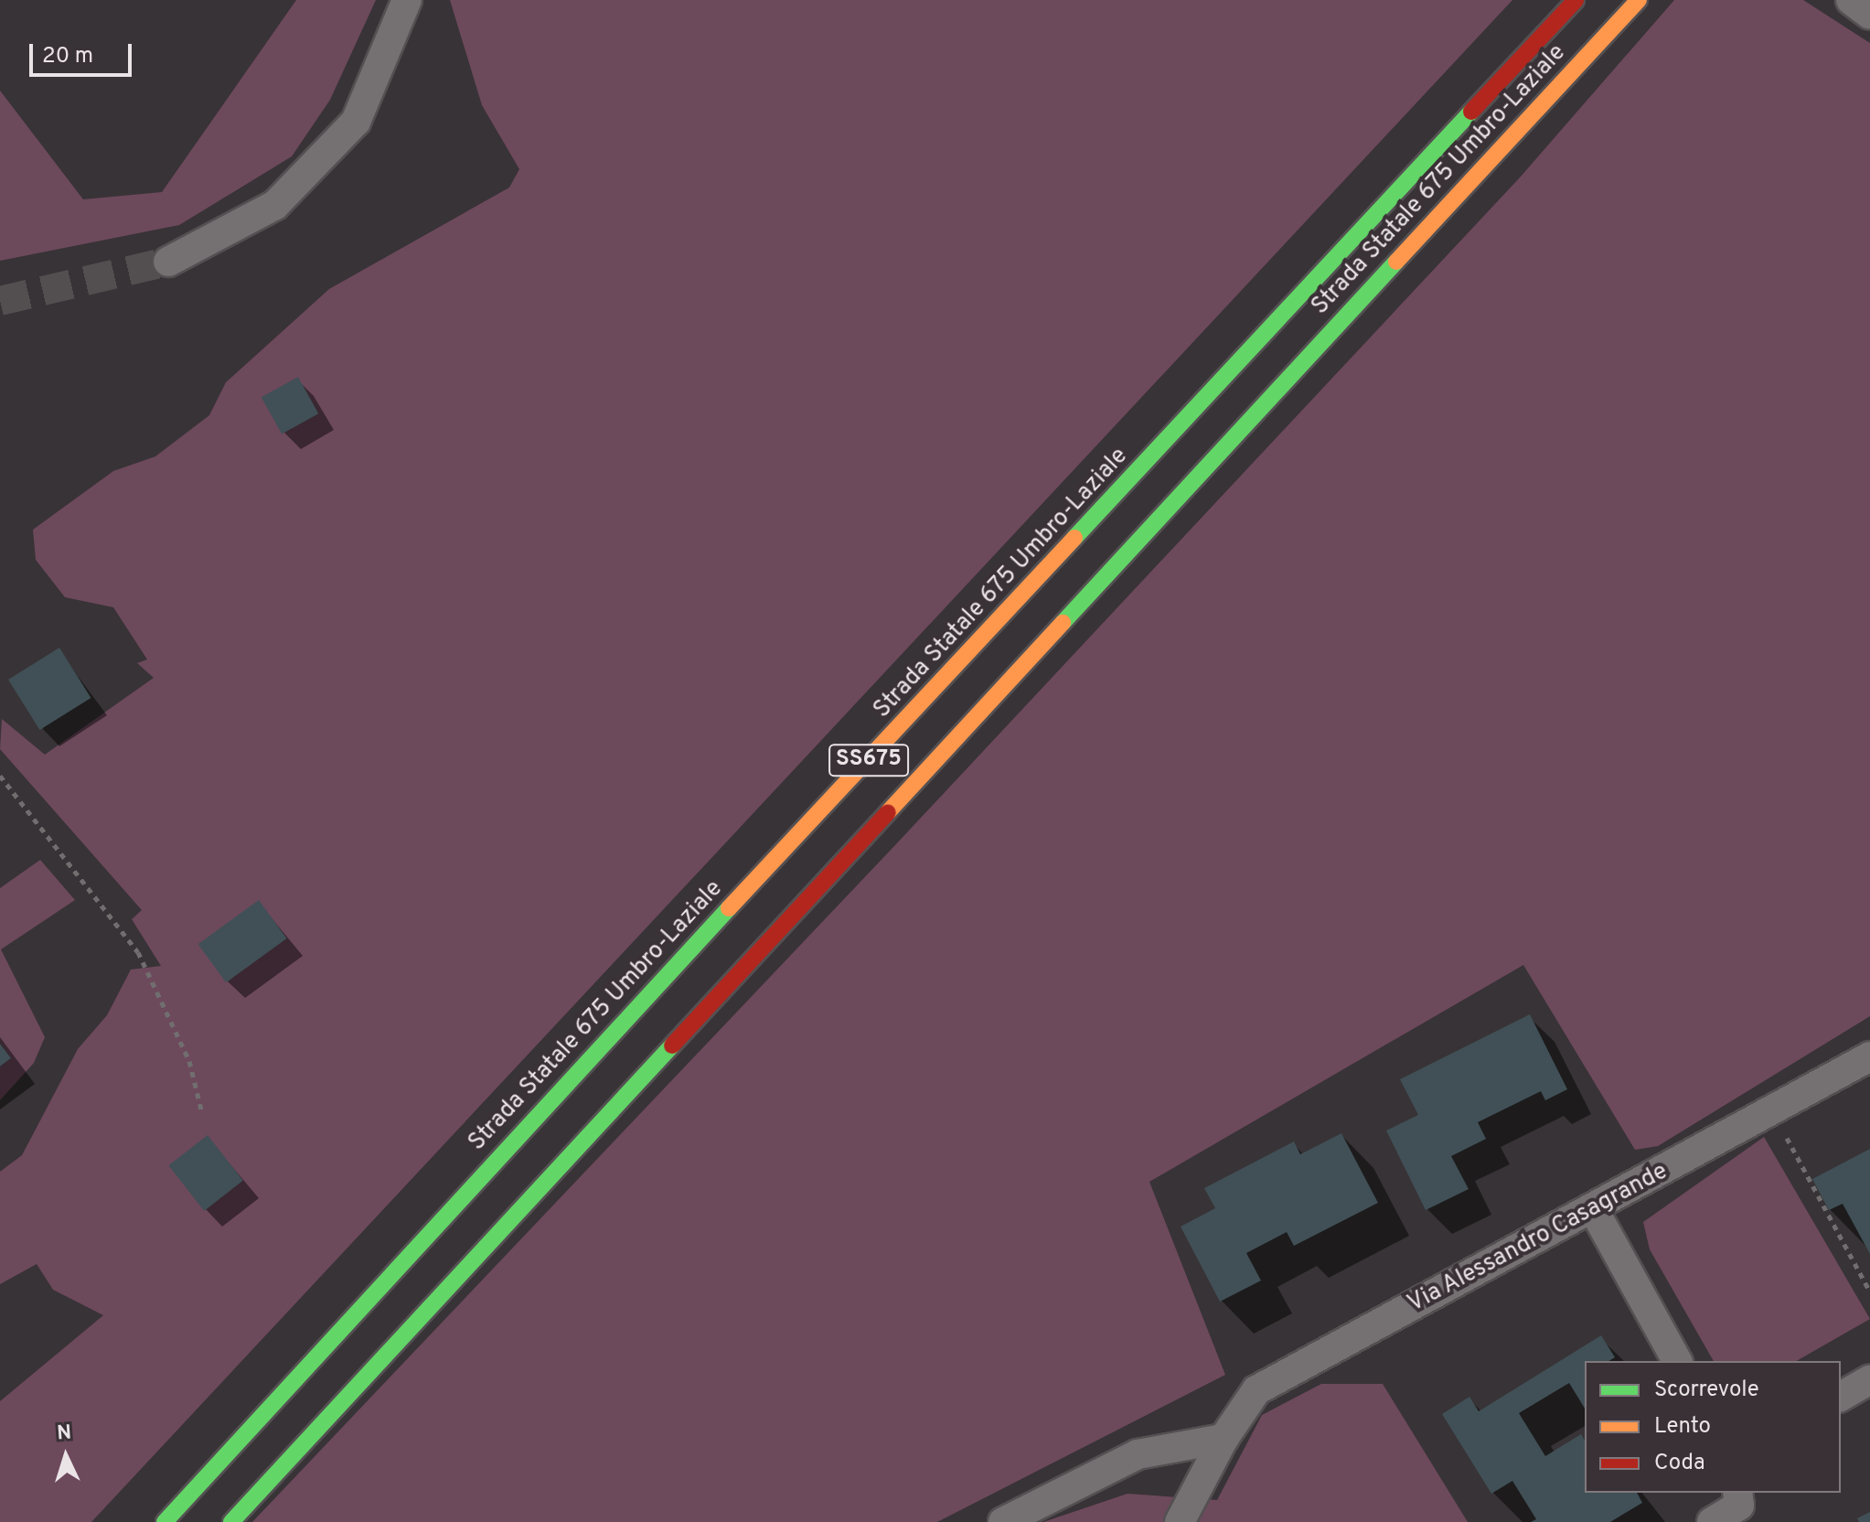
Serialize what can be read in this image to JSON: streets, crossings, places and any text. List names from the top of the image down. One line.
{"streets":{"highway":["Strada Statale 675 Umbro-Laziale","SS675"],"street":["Via Alessandro Casagrande"]},"legend":["Scorrevole","Lento","Coda"],"scale_bar":"20 m","north":"top"}
